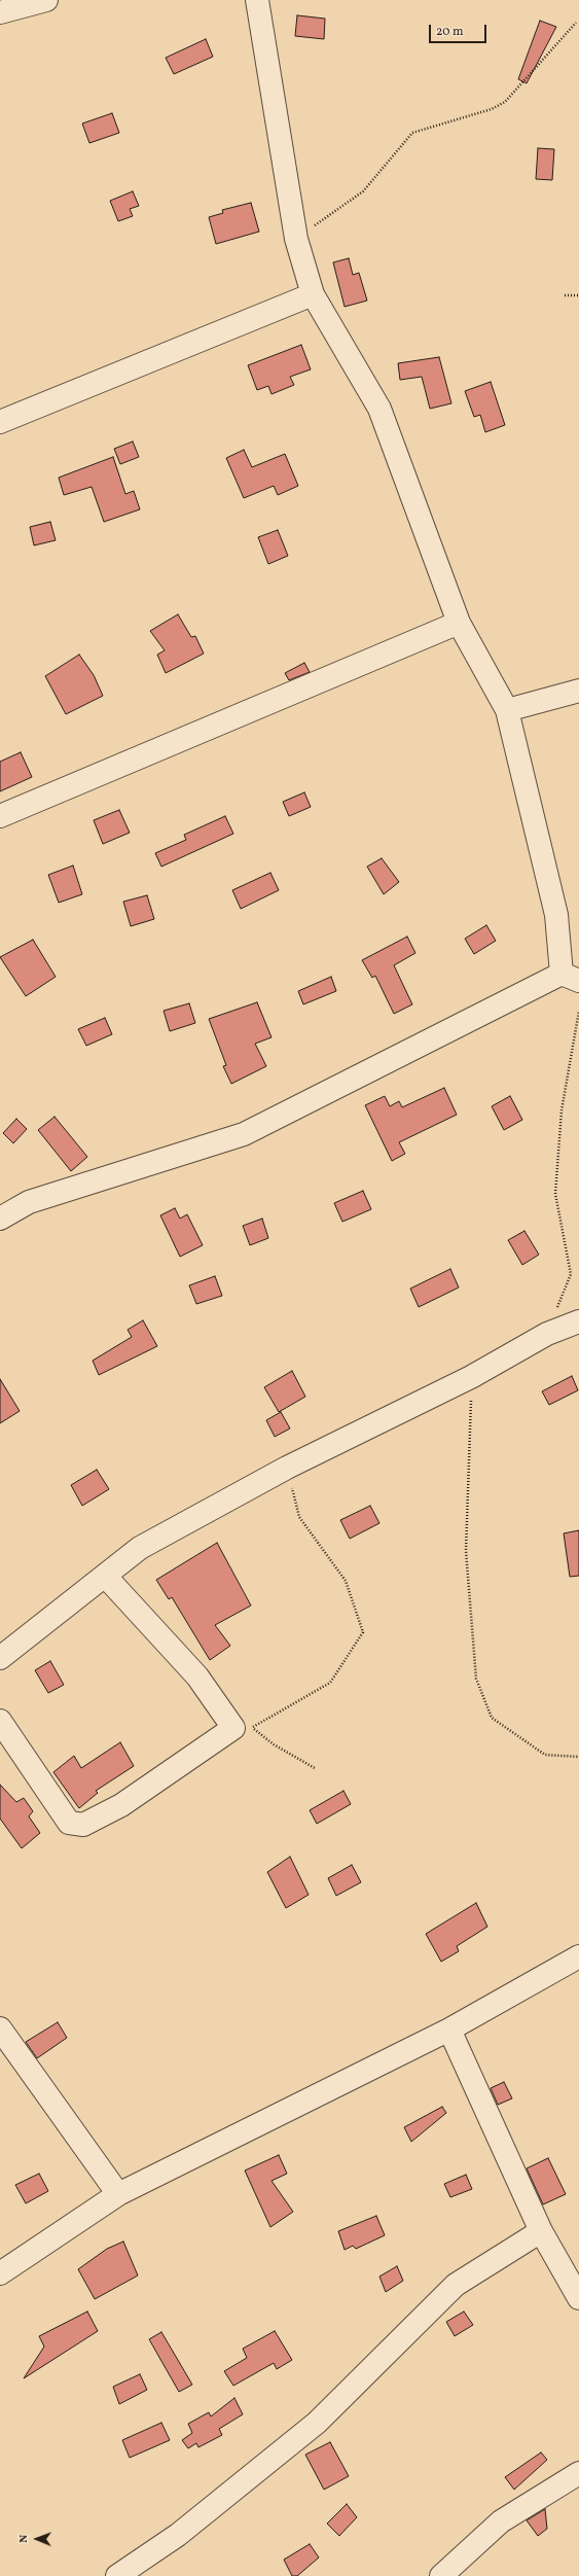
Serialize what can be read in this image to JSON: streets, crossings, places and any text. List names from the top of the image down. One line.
{"scale_bar":"20 m","north":"left"}
